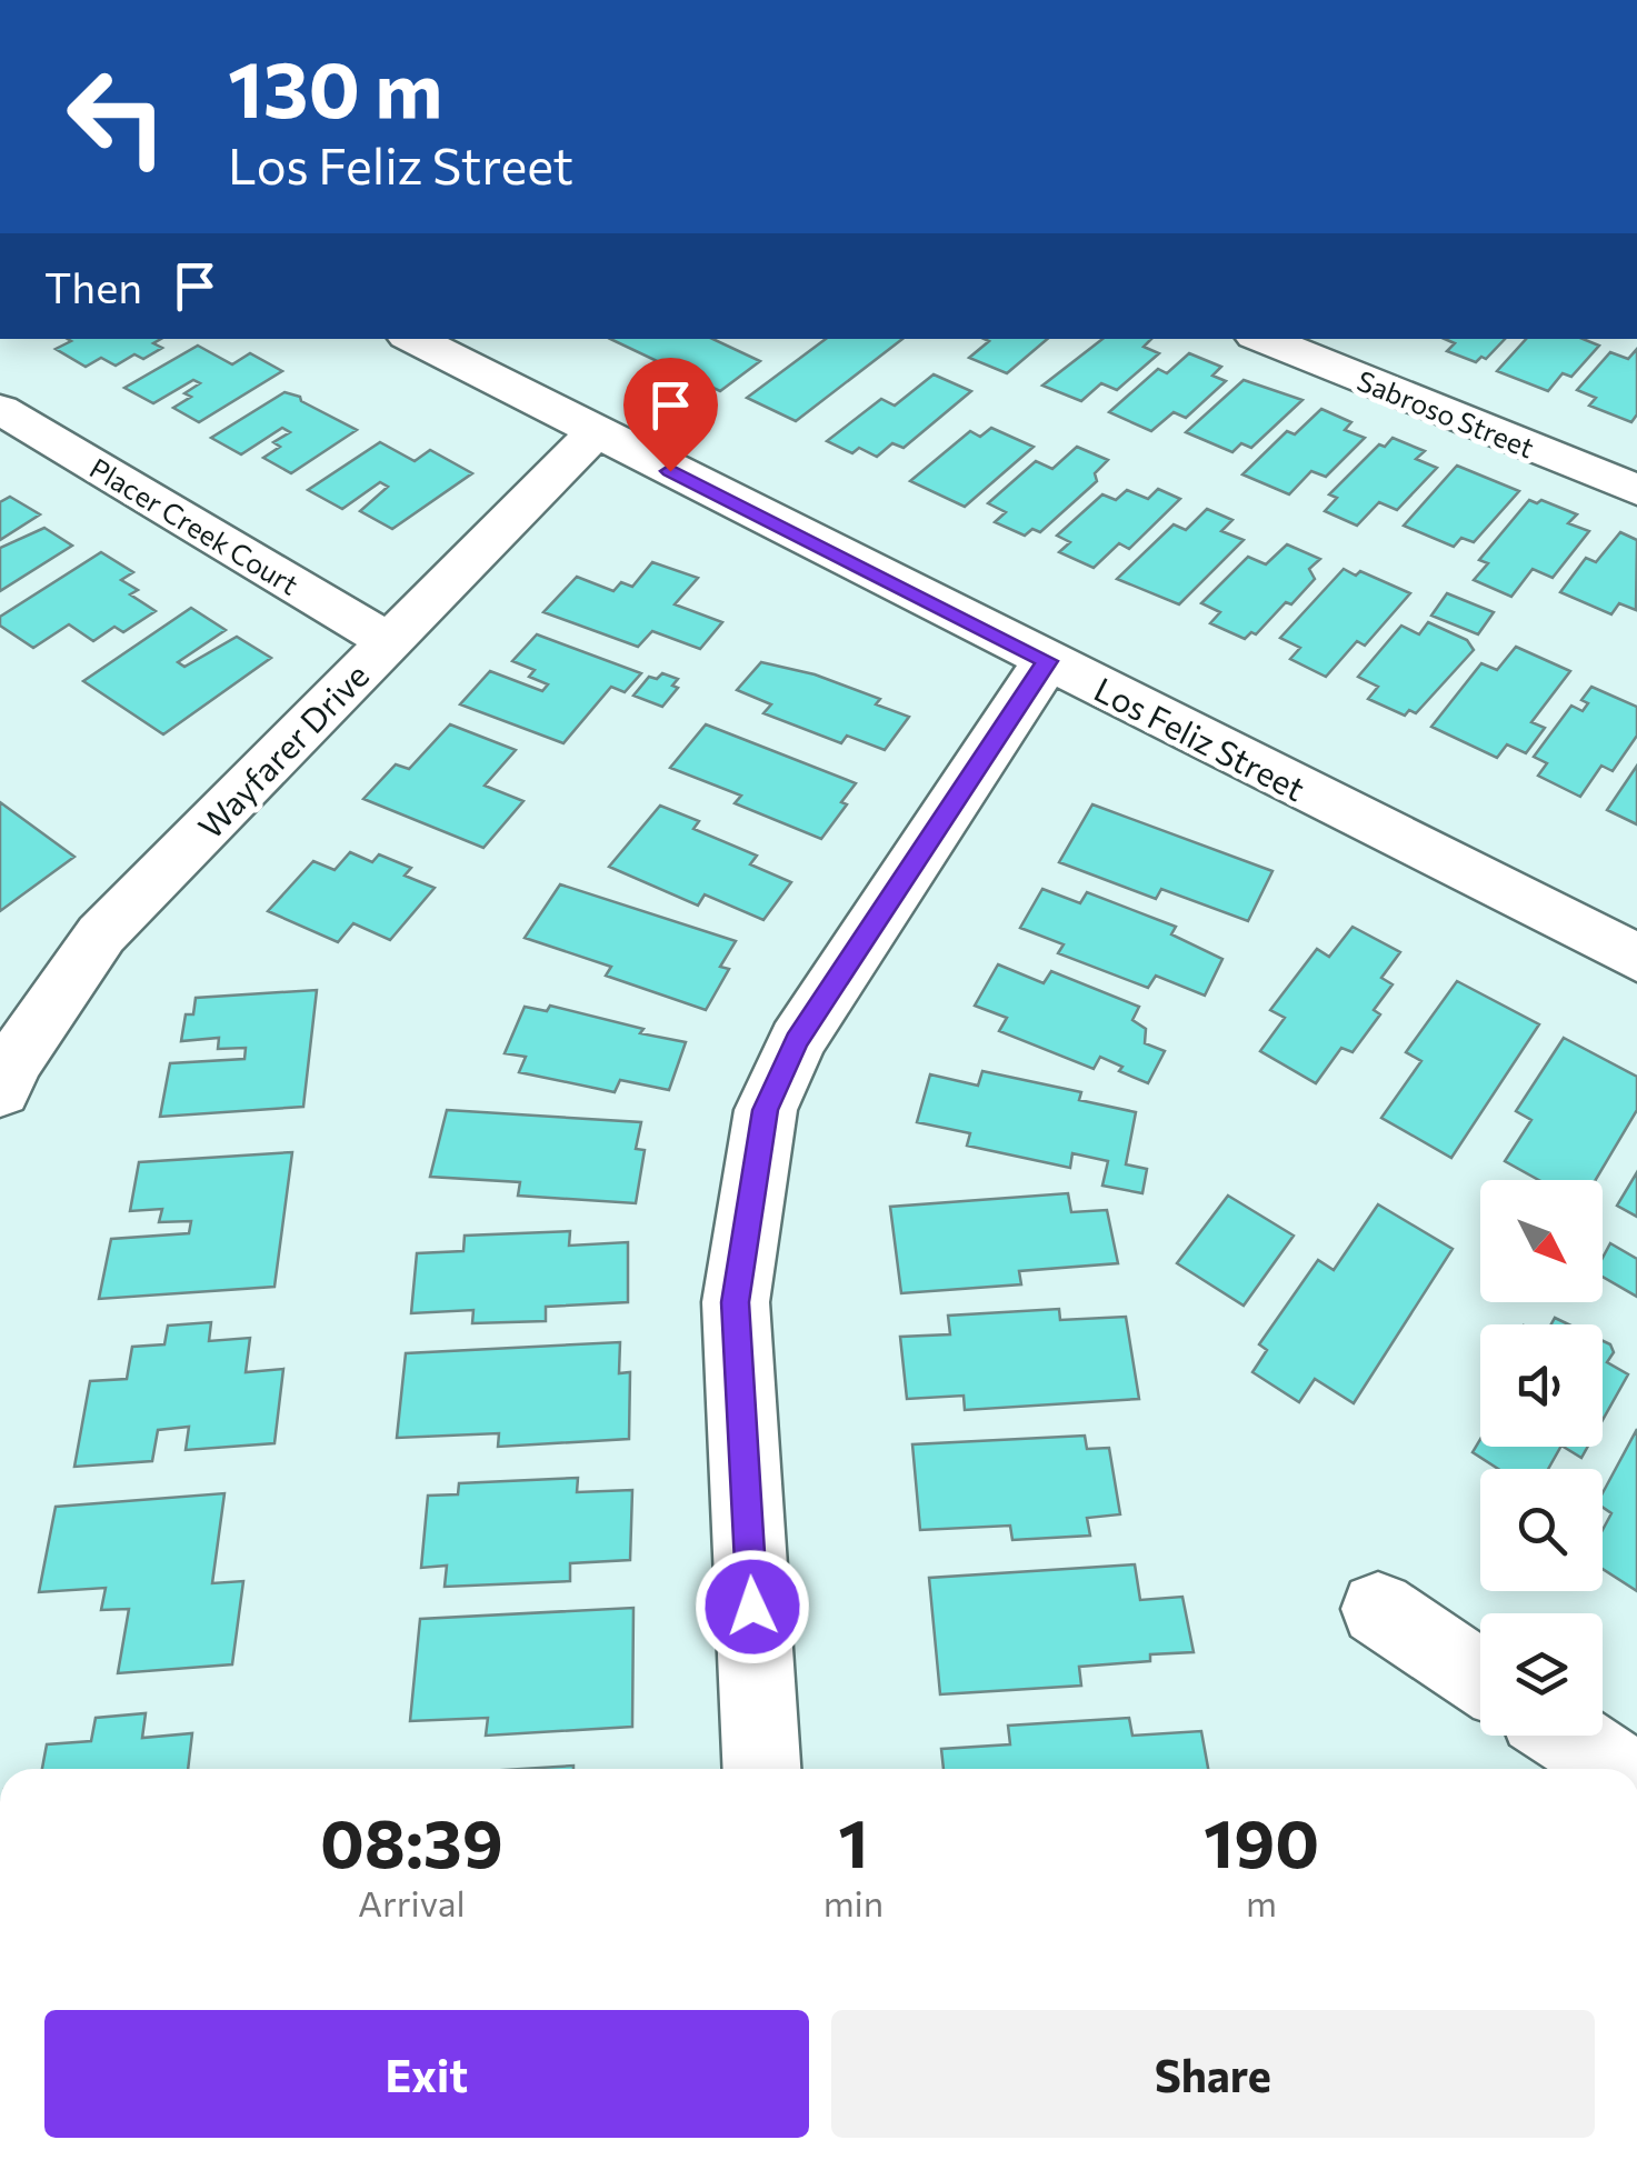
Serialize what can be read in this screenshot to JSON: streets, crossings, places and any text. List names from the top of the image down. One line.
{"streets":{"street":["Sabroso Street","Placer Creek Court","Los Feliz Street","Wayfarer Drive"]},"crossings":[["Placer Creek Court","Wayfarer Drive"],["Los Feliz Street","Wayfarer Drive"]],"north":"bottom right","page":{"turn":["130 m","Los Feliz Street"],"then":"Then","eta":["08:39","Arrival","1","min","190","m"],"buttons":["Exit","Share"]}}
